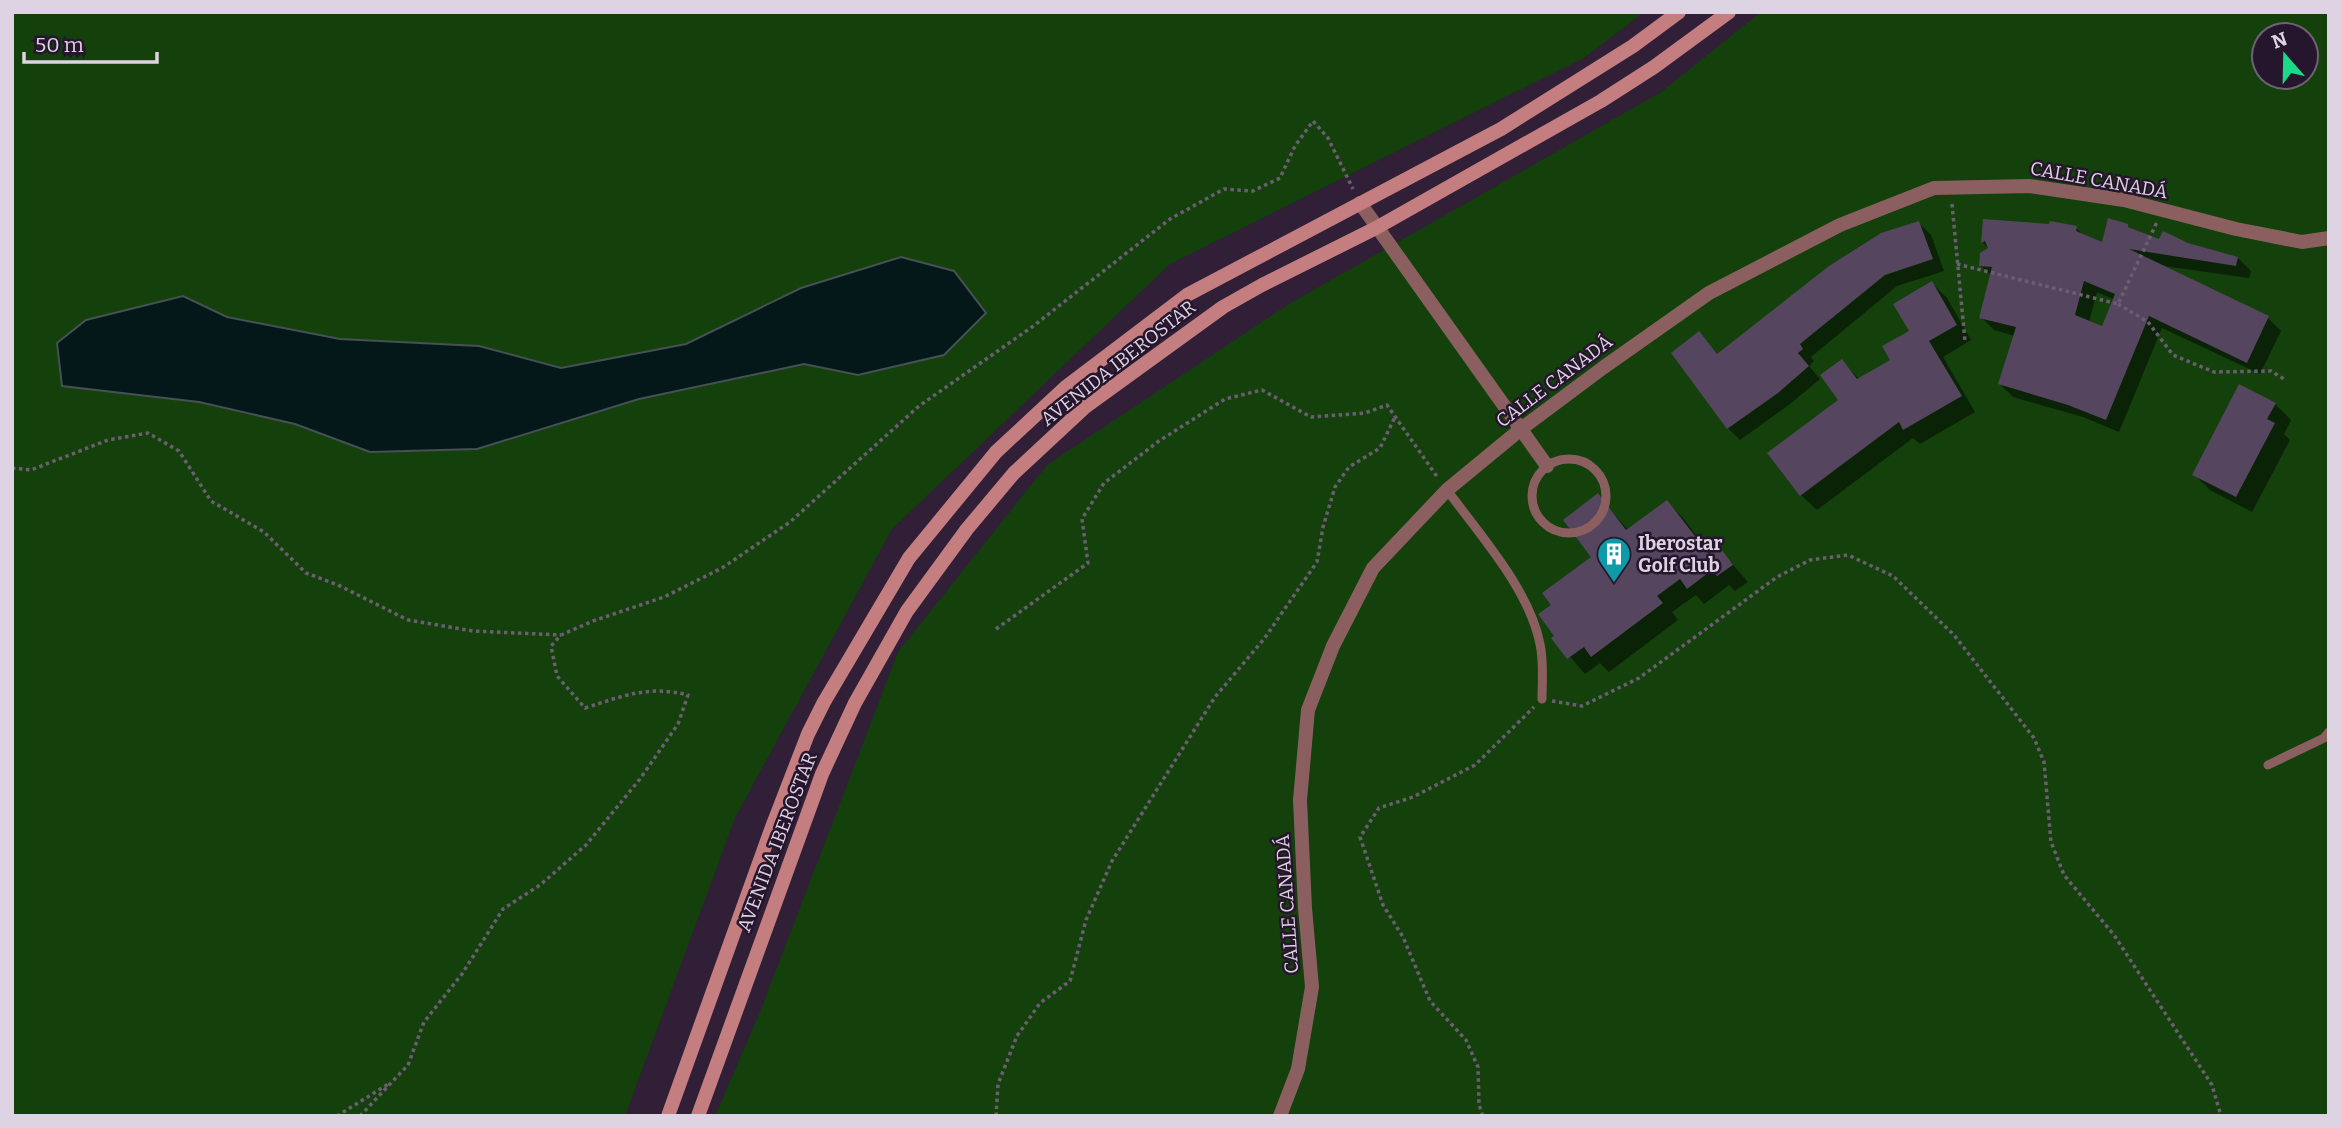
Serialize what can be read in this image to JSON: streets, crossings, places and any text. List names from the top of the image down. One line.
{"streets":{"street":["CALLE CANADÁ","AVENIDA IBEROSTAR"]},"places":{"building":["Iberostar Golf Club"]},"scale_bar":"50 m","north":"top"}
